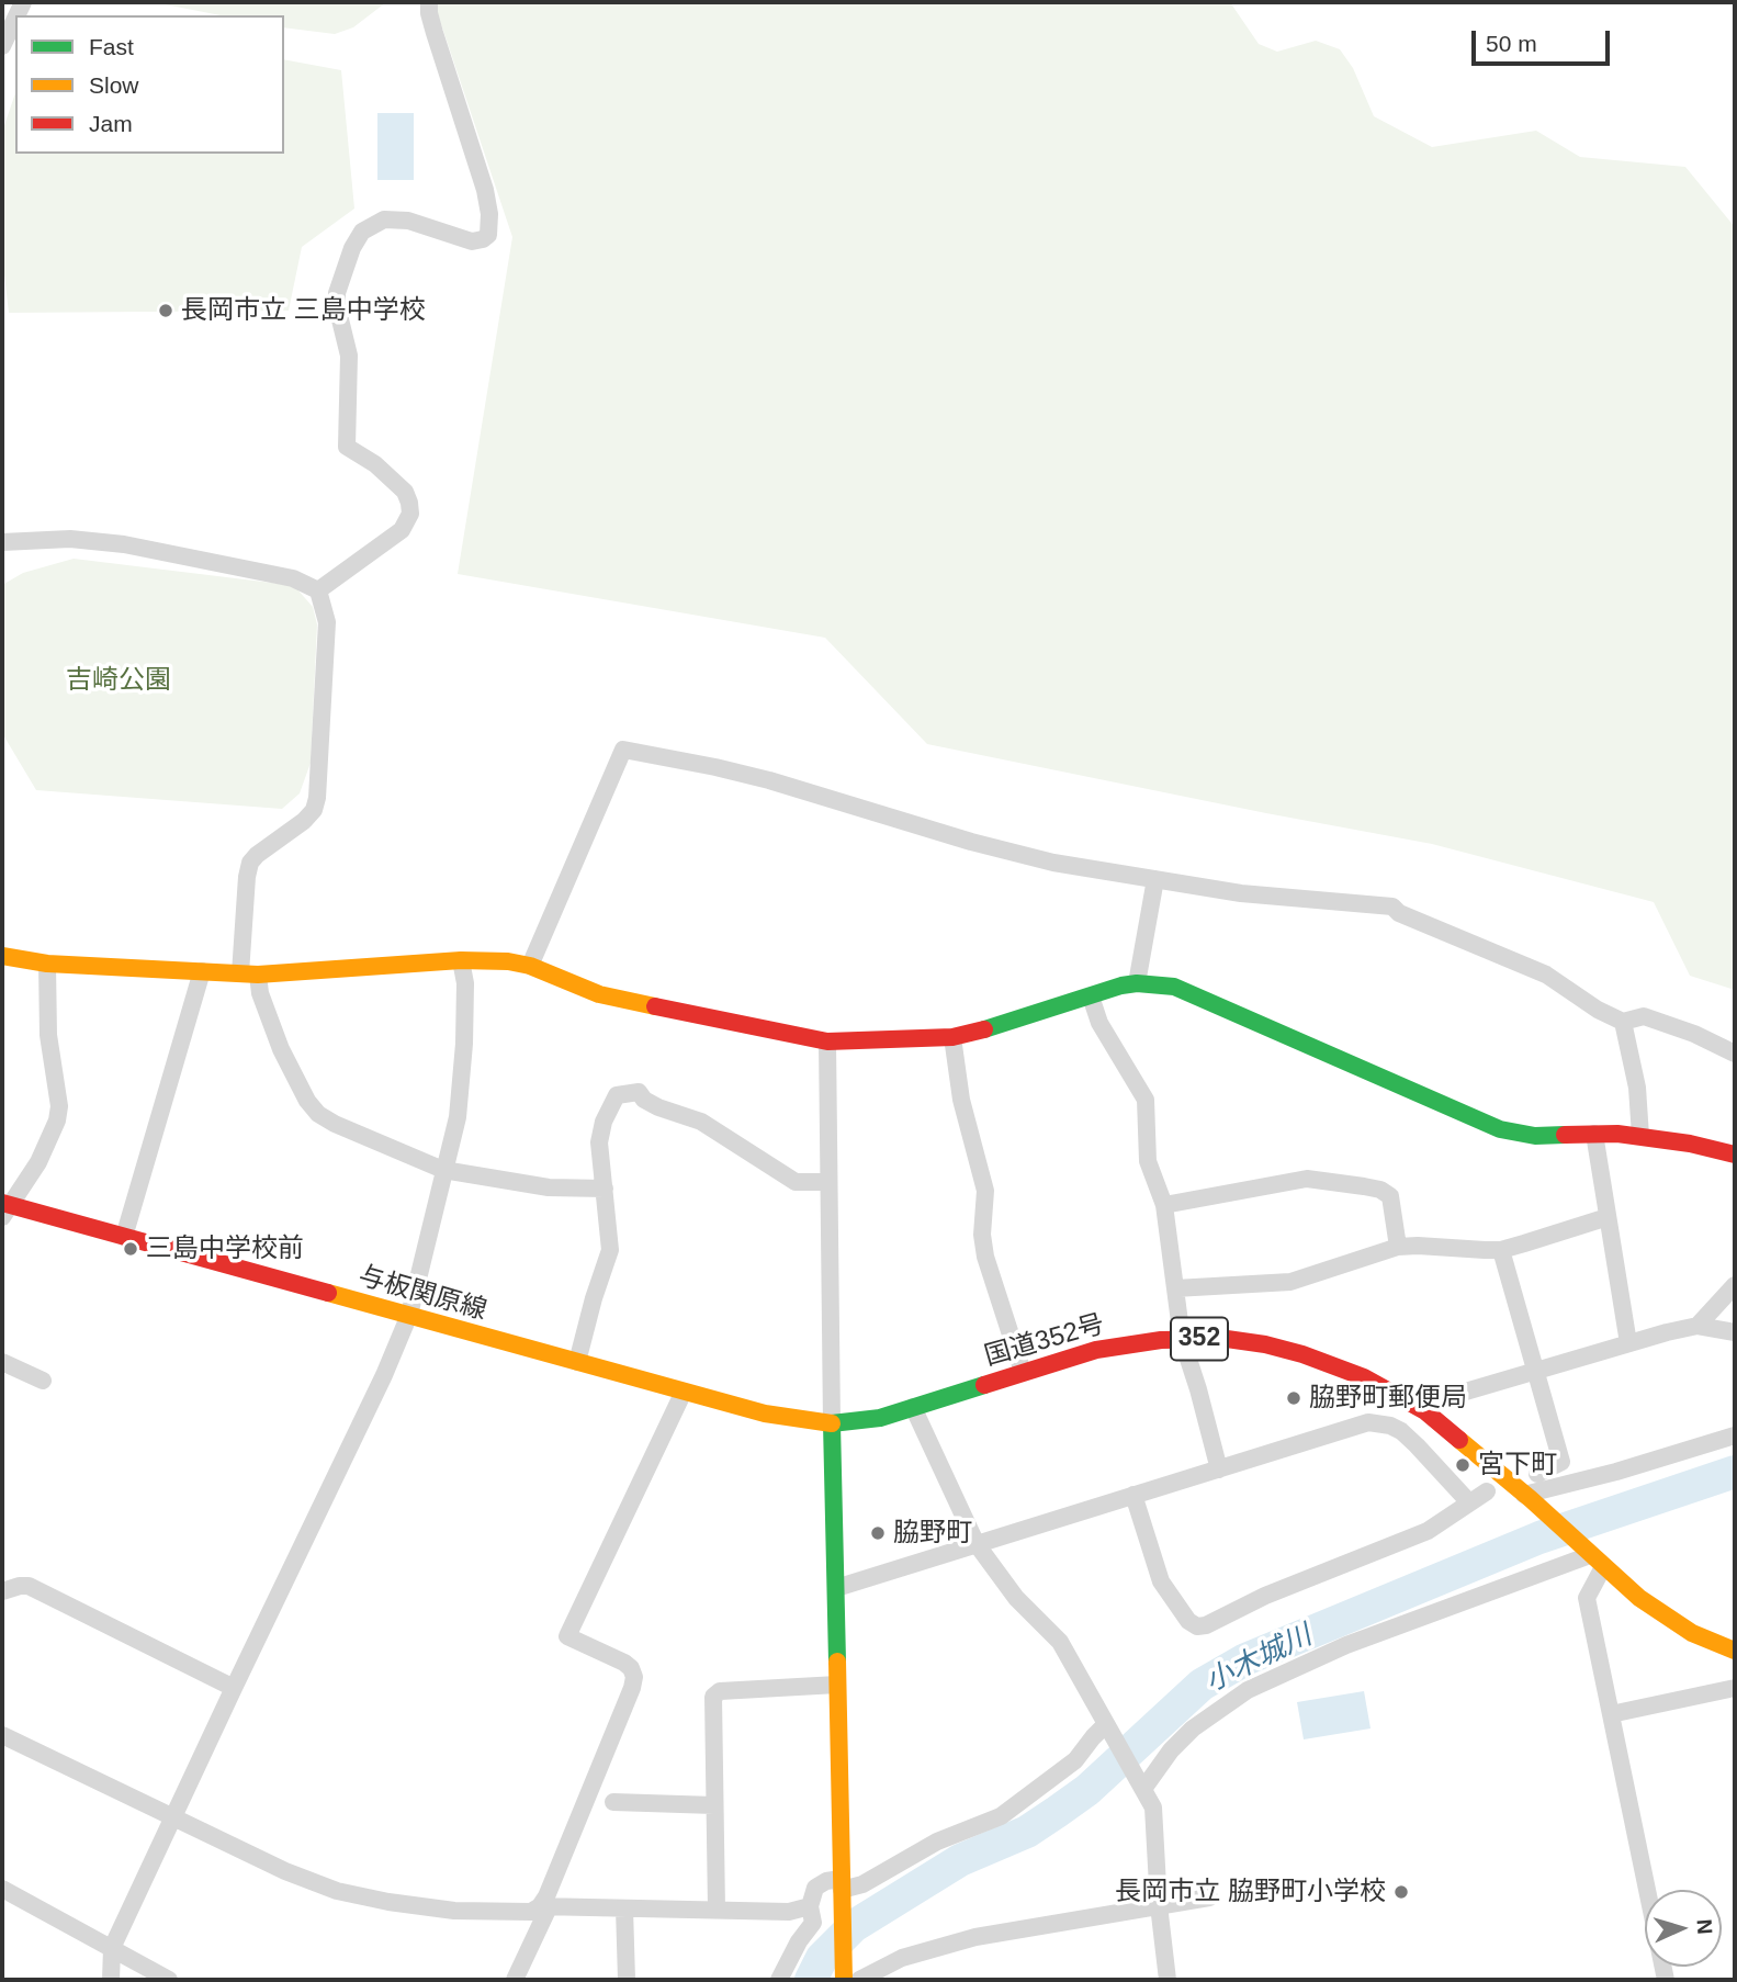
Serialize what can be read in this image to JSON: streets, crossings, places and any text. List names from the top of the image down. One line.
{"streets":{"main road":["与板関原線","352","国道352号"]},"crossings":[["与板関原線","国道352号"]],"water":["小木城川"],"parks":["吉崎公園"],"places":["長岡市立 三島中学校","三島中学校前","脇野町郵便局","宮下町","脇野町","長岡市立 脇野町小学校"],"legend":["Fast","Slow","Jam"],"scale_bar":"50 m","north":"right"}
